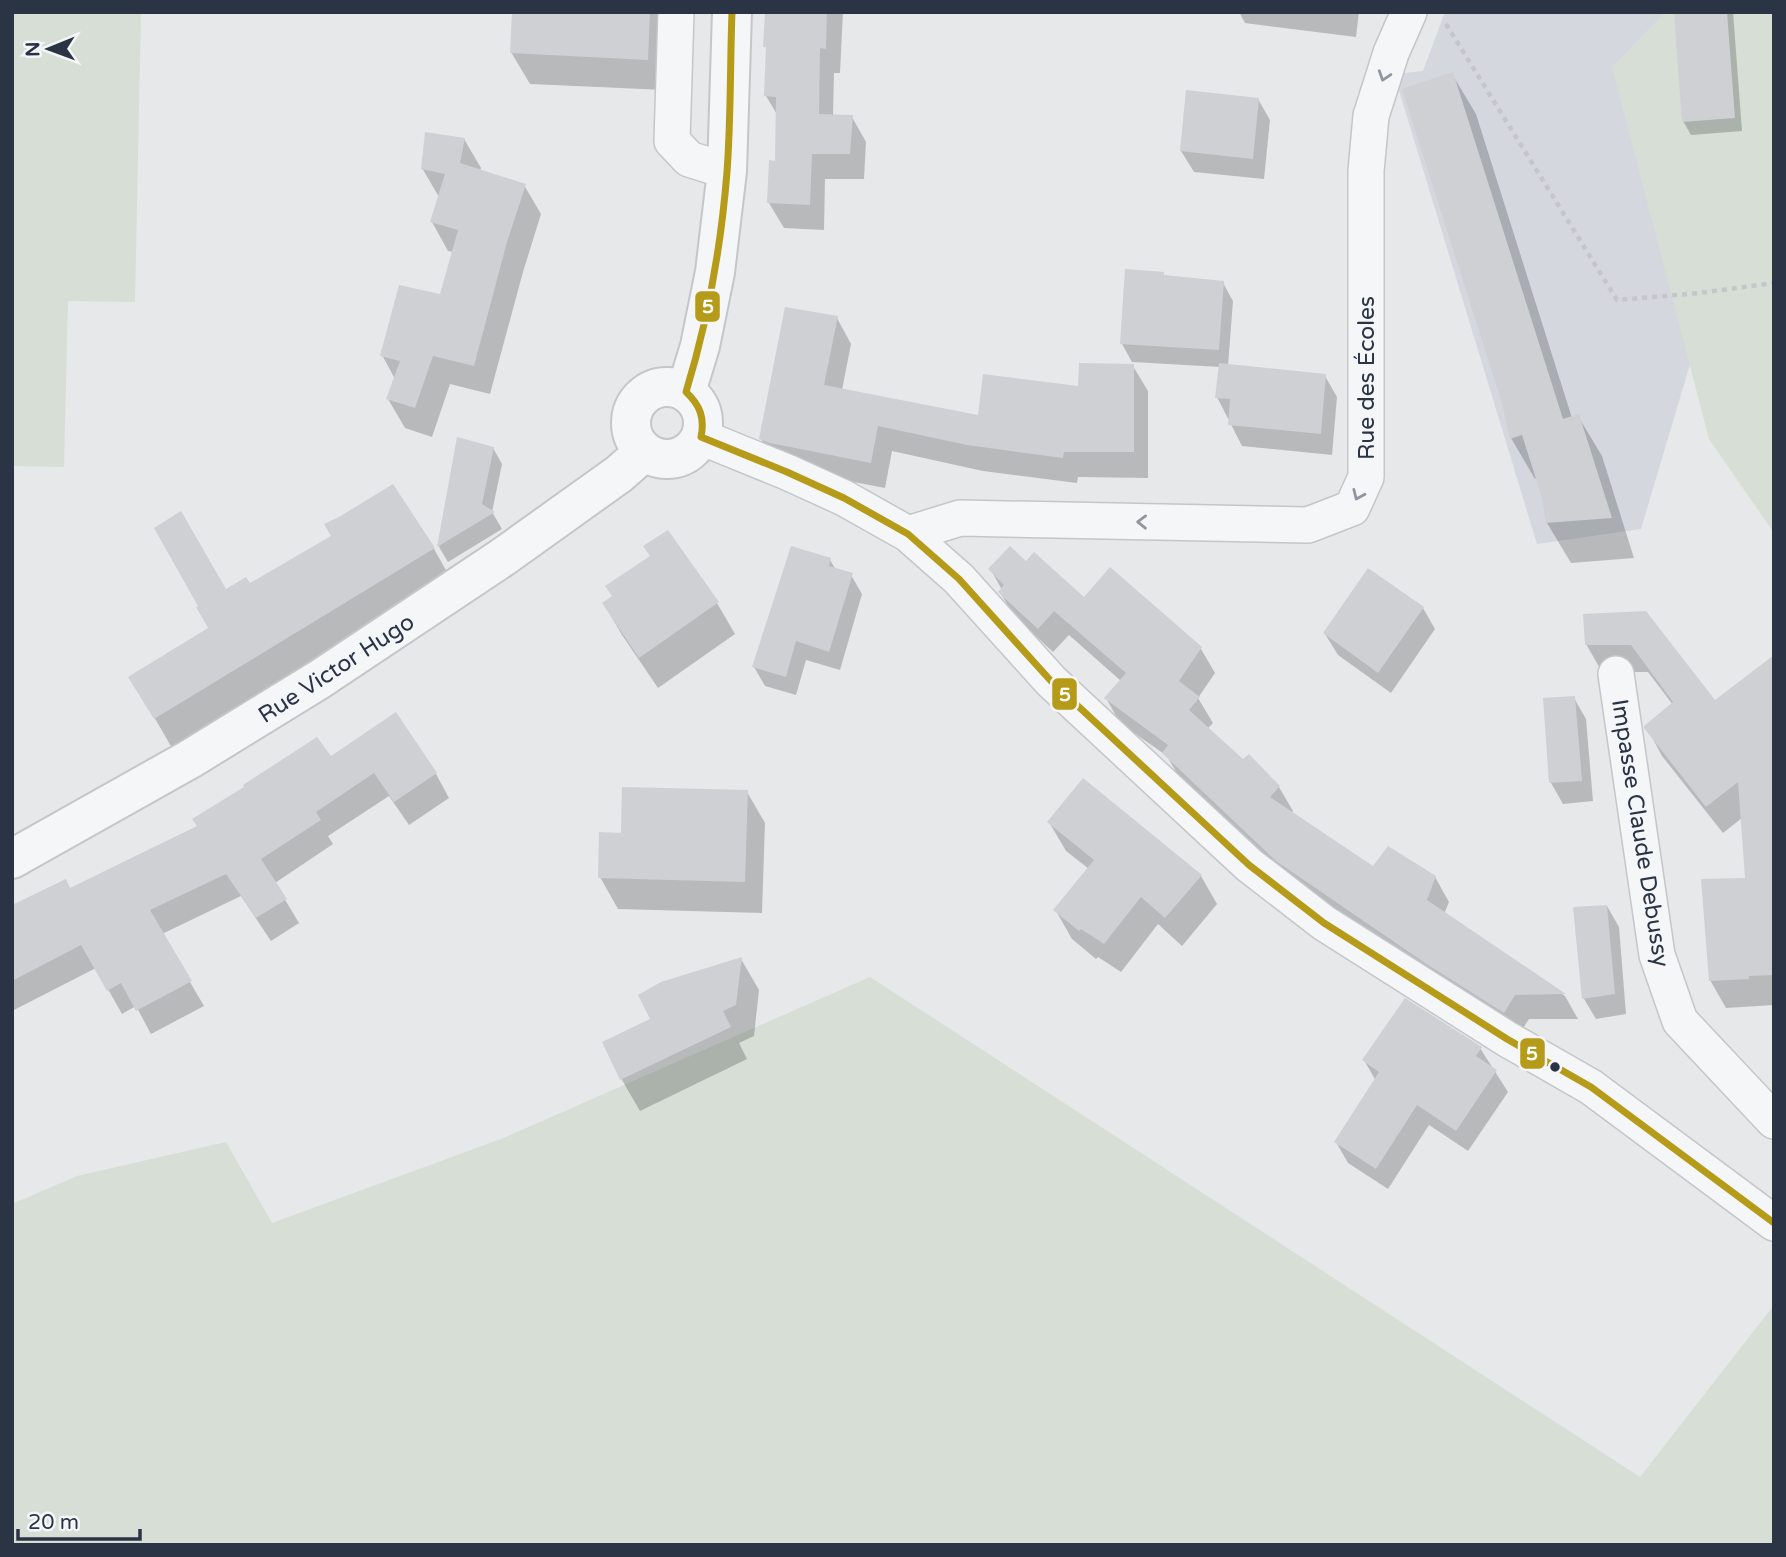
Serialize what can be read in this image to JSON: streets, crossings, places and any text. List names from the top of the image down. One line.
{"streets":{"street":["Rue des Écoles","Rue Victor Hugo","Impasse Claude Debussy"]},"lines":["transit line 5"],"scale_bar":"20 m","north":"left"}
